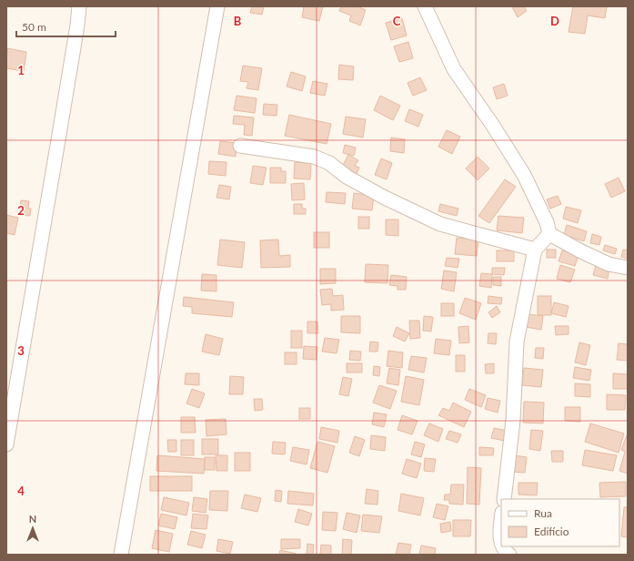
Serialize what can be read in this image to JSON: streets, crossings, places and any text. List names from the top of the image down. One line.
{"legend":["Rua","Edifício"],"scale_bar":"50 m","north":"top","grid":{"columns":["B","C","D"],"rows":["1","2","3","4"]}}
